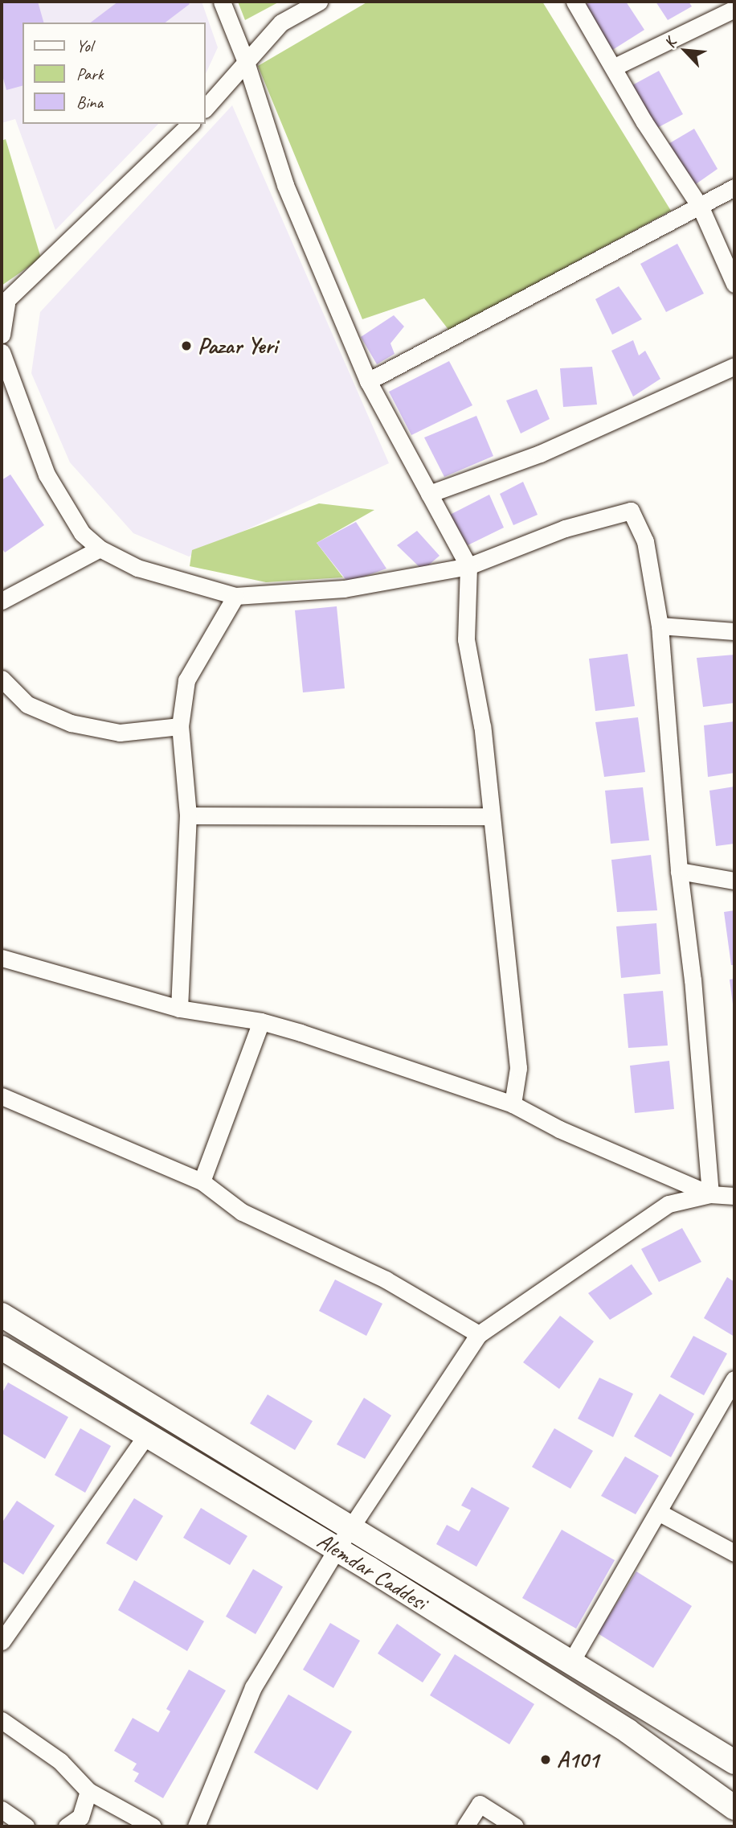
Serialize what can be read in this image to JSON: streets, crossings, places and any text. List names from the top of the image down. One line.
{"streets":{"main road":["Alemdar Caddesi"]},"places":["Pazar Yeri","A101"],"legend":["Yol","Park","Bina"],"north":"top left"}
